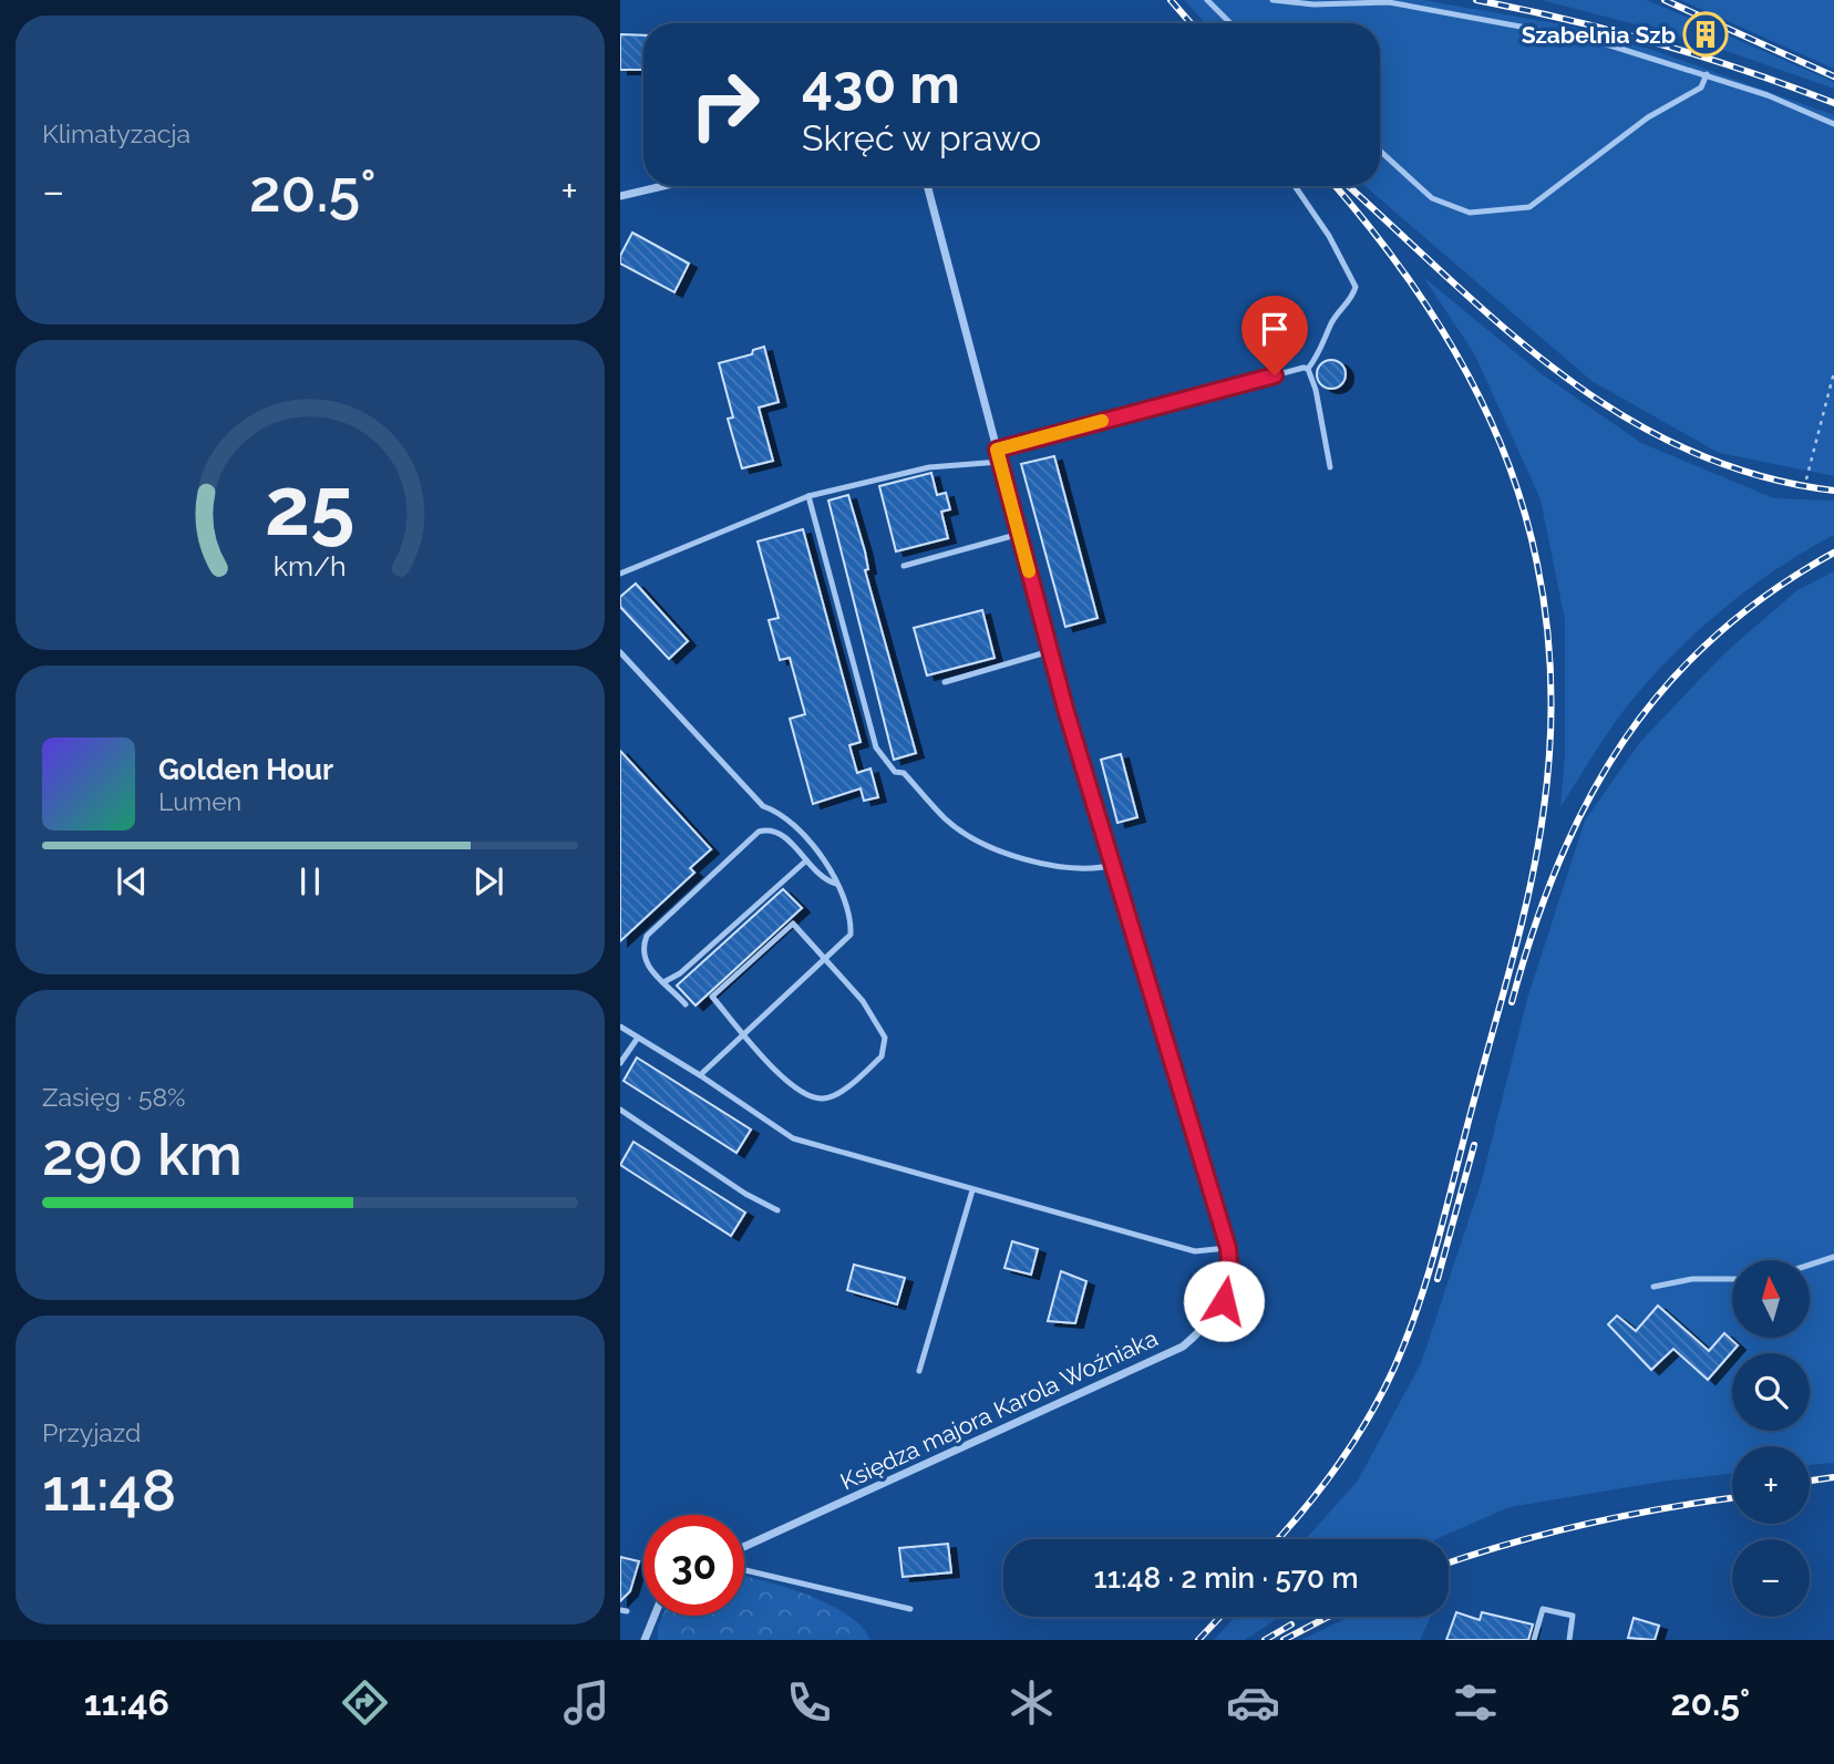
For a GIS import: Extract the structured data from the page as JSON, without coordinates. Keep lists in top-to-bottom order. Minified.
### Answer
{"streets":{"street":["Księdza majora Karola Woźniaka"]},"places":{"building":["Szabelnia Szb"]},"north":"top","page":{"tile":["Klimatyzacja",["Zasięg · 58%","290 km"],["Przyjazd","11:48"]],"turn":["430 m","Skręć w prawo"],"heat":["−","20.5°","+"],"song":["Golden Hour","Lumen"],"map_buttons":["+","−"],"limit":"30","trip":"11:48 · 2 min · 570 m","tabs":["11:46","20.5°"],"gauge":["25","km/h"]}}
